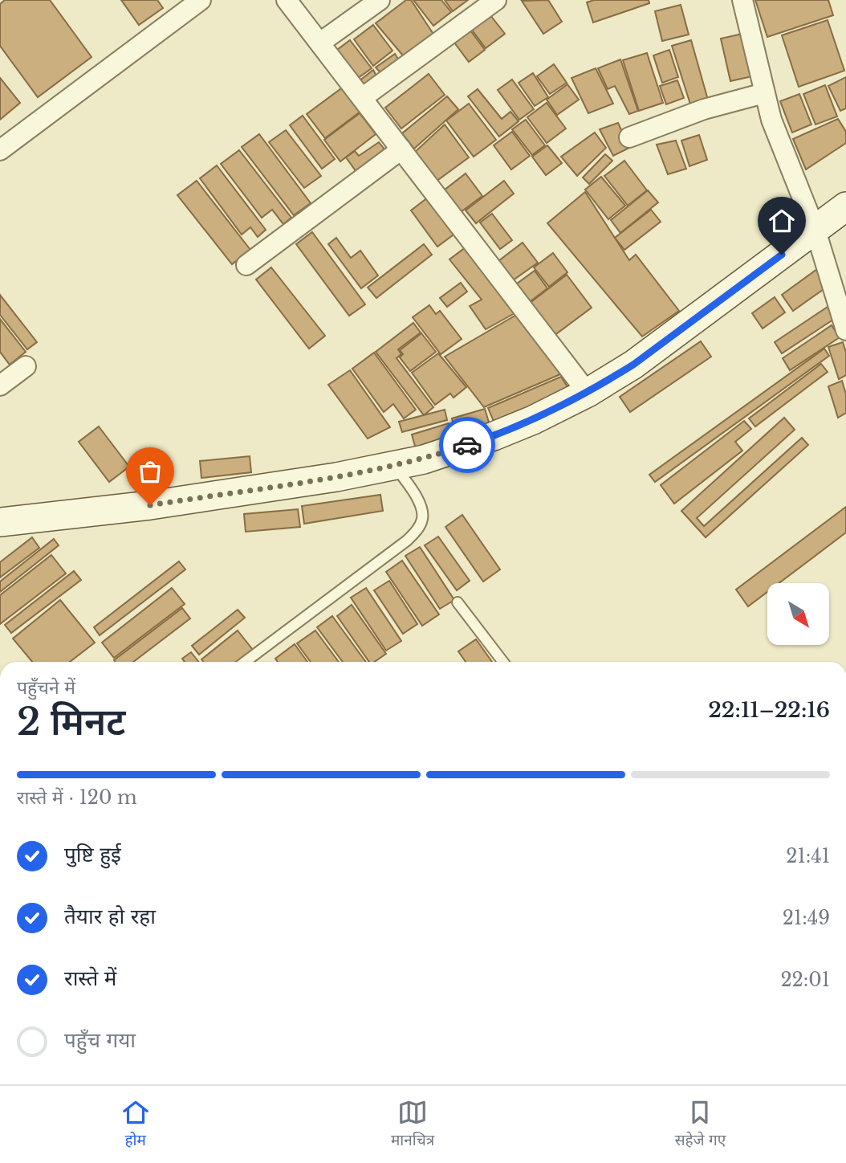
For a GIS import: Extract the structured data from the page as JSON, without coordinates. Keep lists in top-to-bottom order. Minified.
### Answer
{"north":"bottom right","page":{"heading":["2 मिनट","पहुँचने में","22:11–22:16"],"bar":"रास्ते में · 120 m","list":[["पुष्टि हुई","21:41"],["तैयार हो रहा","21:49"],["रास्ते में","22:01"],"पहुँच गया"],"tabs":["होम","मानचित्र","सहेजे गए"]}}
